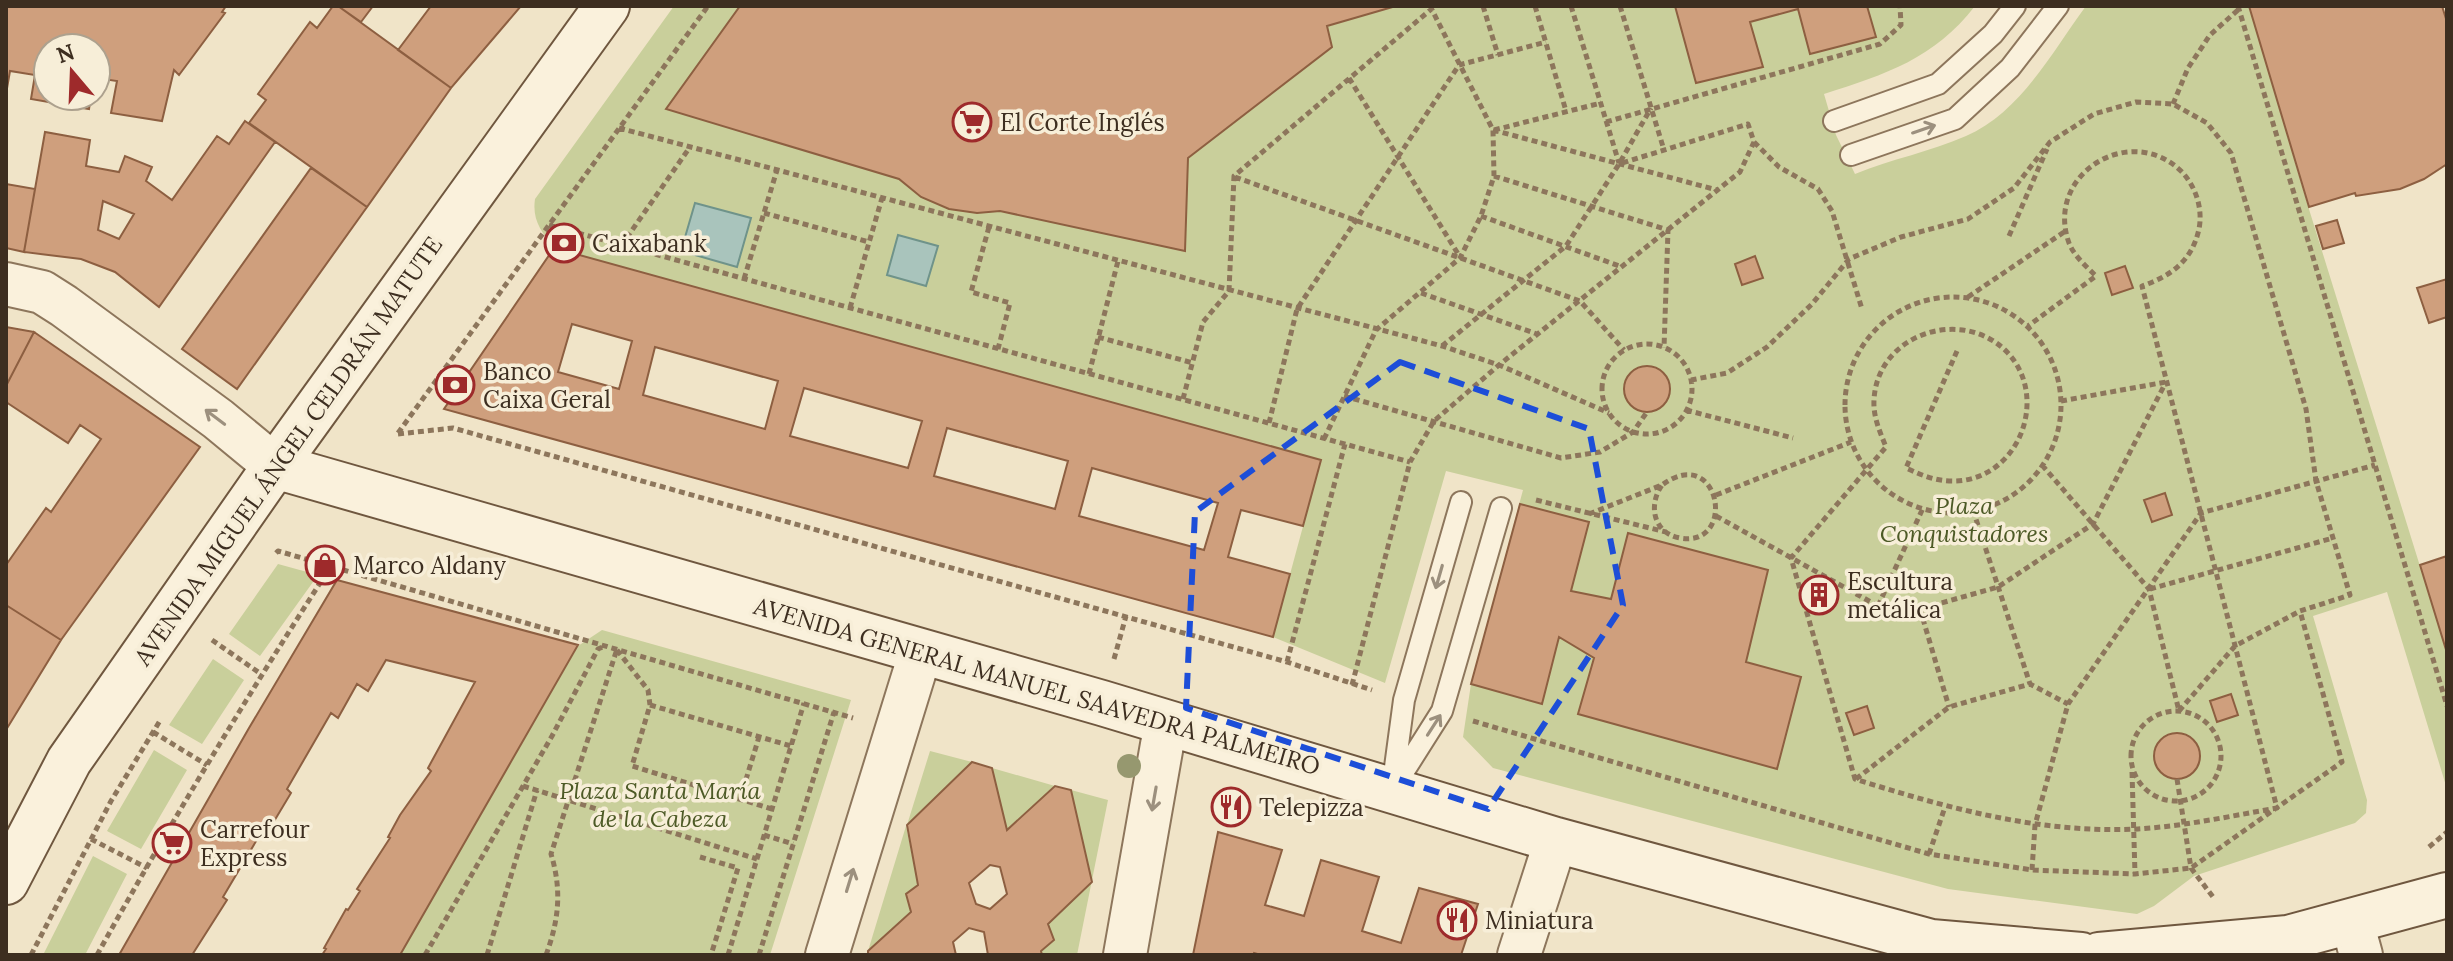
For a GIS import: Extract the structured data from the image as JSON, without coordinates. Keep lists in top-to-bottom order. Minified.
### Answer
{"streets":{"street":["AVENIDA MIGUEL ÁNGEL CELDRÁN MATUTE","AVENIDA GENERAL MANUEL SAAVEDRA PALMEIRO"]},"crossings":[["AVENIDA MIGUEL ÁNGEL CELDRÁN MATUTE","AVENIDA GENERAL MANUEL SAAVEDRA PALMEIRO"]],"parks":["Plaza Conquistadores","Plaza Santa María de la Cabeza"],"places":{"supermarket":["El Corte Inglés","Carrefour Express"],"bank":["Caixabank","Banco Caixa Geral"],"shop":["Marco Aldany"],"building":["Escultura metálica"],"restaurant":["Telepizza","Miniatura"]},"north":"top"}
